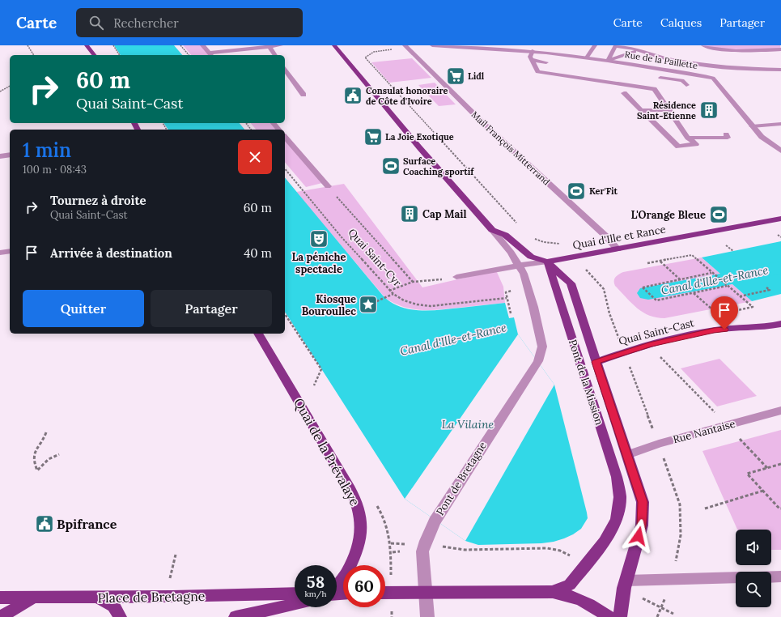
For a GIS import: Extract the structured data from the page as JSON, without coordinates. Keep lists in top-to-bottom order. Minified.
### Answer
{"streets":{"main road":["Quai d'Ille et Rance","Quai Saint-Cast","Pont de la Mission","Quai de la Prévalaye","Place de Bretagne"],"street":["Rue de la Paillette","Mail François Mitterrand","Rue Nantaise","Pont de Bretagne"],"path":["Quai Saint-Cyr"]},"crossings":[["Mail François Mitterrand","Quai d'Ille et Rance"],["Quai d'Ille et Rance","Pont de la Mission"],["Quai d'Ille et Rance","Pont de Bretagne"],["Quai Saint-Cast","Pont de la Mission"],["Pont de la Mission","Rue Nantaise"],["Pont de la Mission","Pont de Bretagne"]],"water":["Canal d'Ille-et-Rance","La Vilaine"],"places":{"supermarket":["Lidl","La Joie Exotique"],"public building":["Consulat honoraire de Côte d'Ivoire","Bpifrance"],"building":["Résidence Saint-Etienne","Cap Mail"],"sports":["Surface Coaching sportif","Ker'Fit","L'Orange Bleue"],"theatre":["La péniche spectacle"],"place":["Kiosque Bouroullec"]},"page":{"header":"Carte","search":"Rechercher","nav":["Carte","Calques","Partager"],"turn":["60 m","Quai Saint-Cast"],"heading":["1 min","100 m · 08:43"],"list":[{"name":"Tournez à droite","note":"Quai Saint-Cast","value":"60 m"},{"name":"Arrivée à destination","value":"40 m"}],"buttons":["Quitter","Partager"],"speed":"58 km/h","limit":"60"}}
